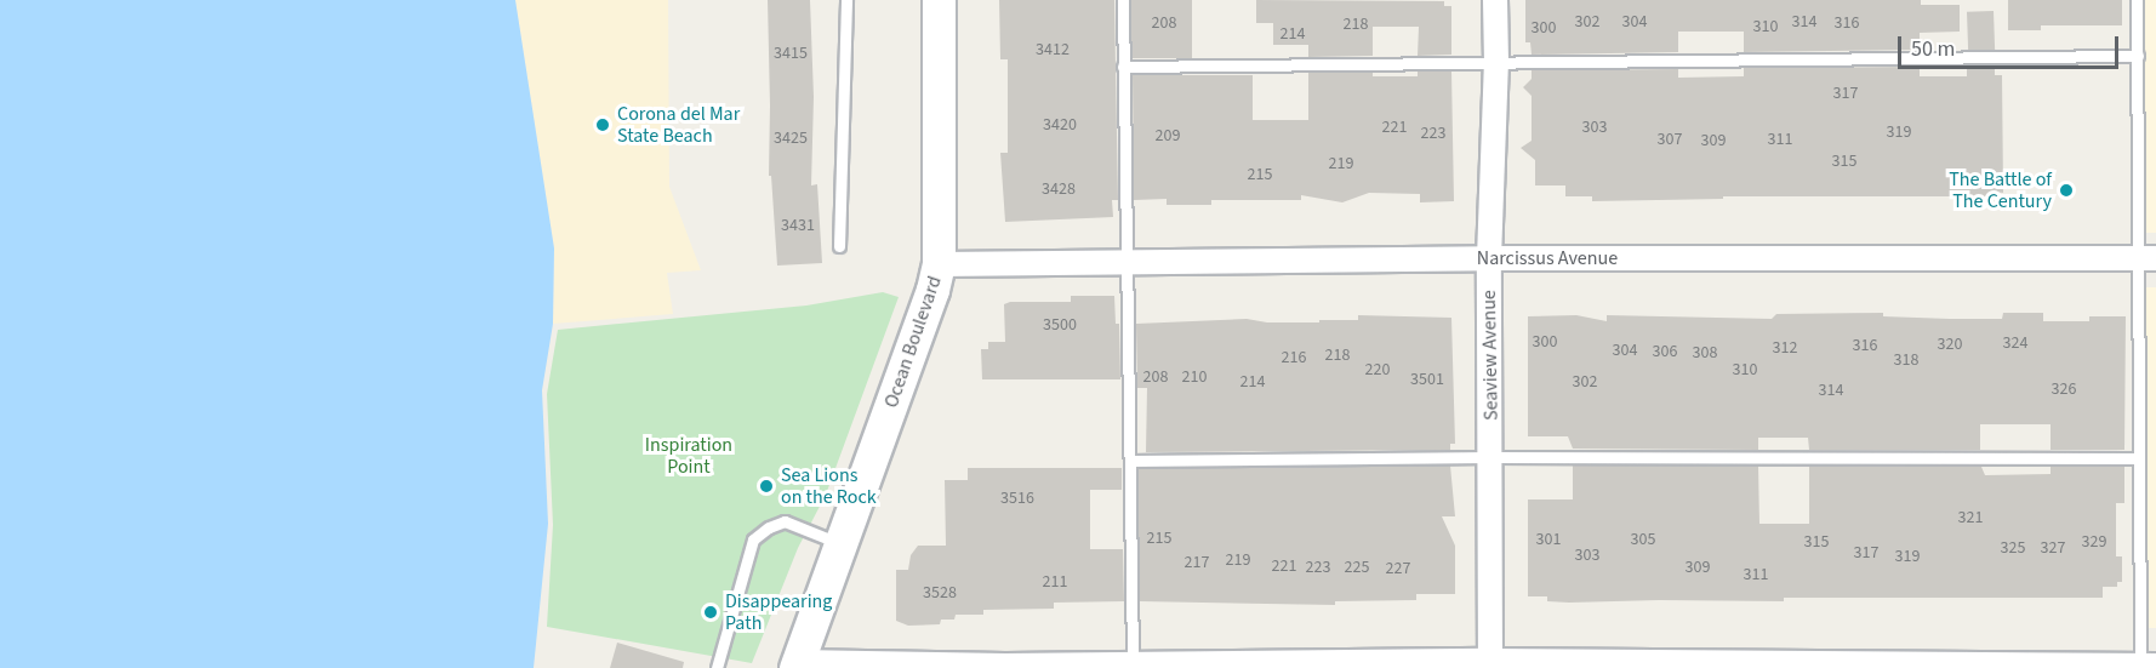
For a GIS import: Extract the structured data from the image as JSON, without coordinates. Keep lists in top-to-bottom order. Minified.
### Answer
{"streets":{"street":["Narcissus Avenue","Ocean Boulevard","Seaview Avenue"]},"crossings":[["Narcissus Avenue","Ocean Boulevard"],["Narcissus Avenue","Seaview Avenue"]],"parks":["Inspiration Point"],"places":["Corona del Mar State Beach","The Battle of The Century","Sea Lions on the Rock","Disappearing Path"],"house_numbers":["302","304","314","208","316","218","310","300","214","3412","3415","317","3420","221","303","319","223","209","3425","307","311","309","315","219","215","3428","3431","3500","300","324","320","316","312","304","306","308","218","216","318","220","310","208","210","3501","214","302","326","314","3516","321","215","301","305","315","329","325","327","317","303","319","219","217","221","223","225","309","227","311","211","3528"],"scale_bar":"50 m"}
